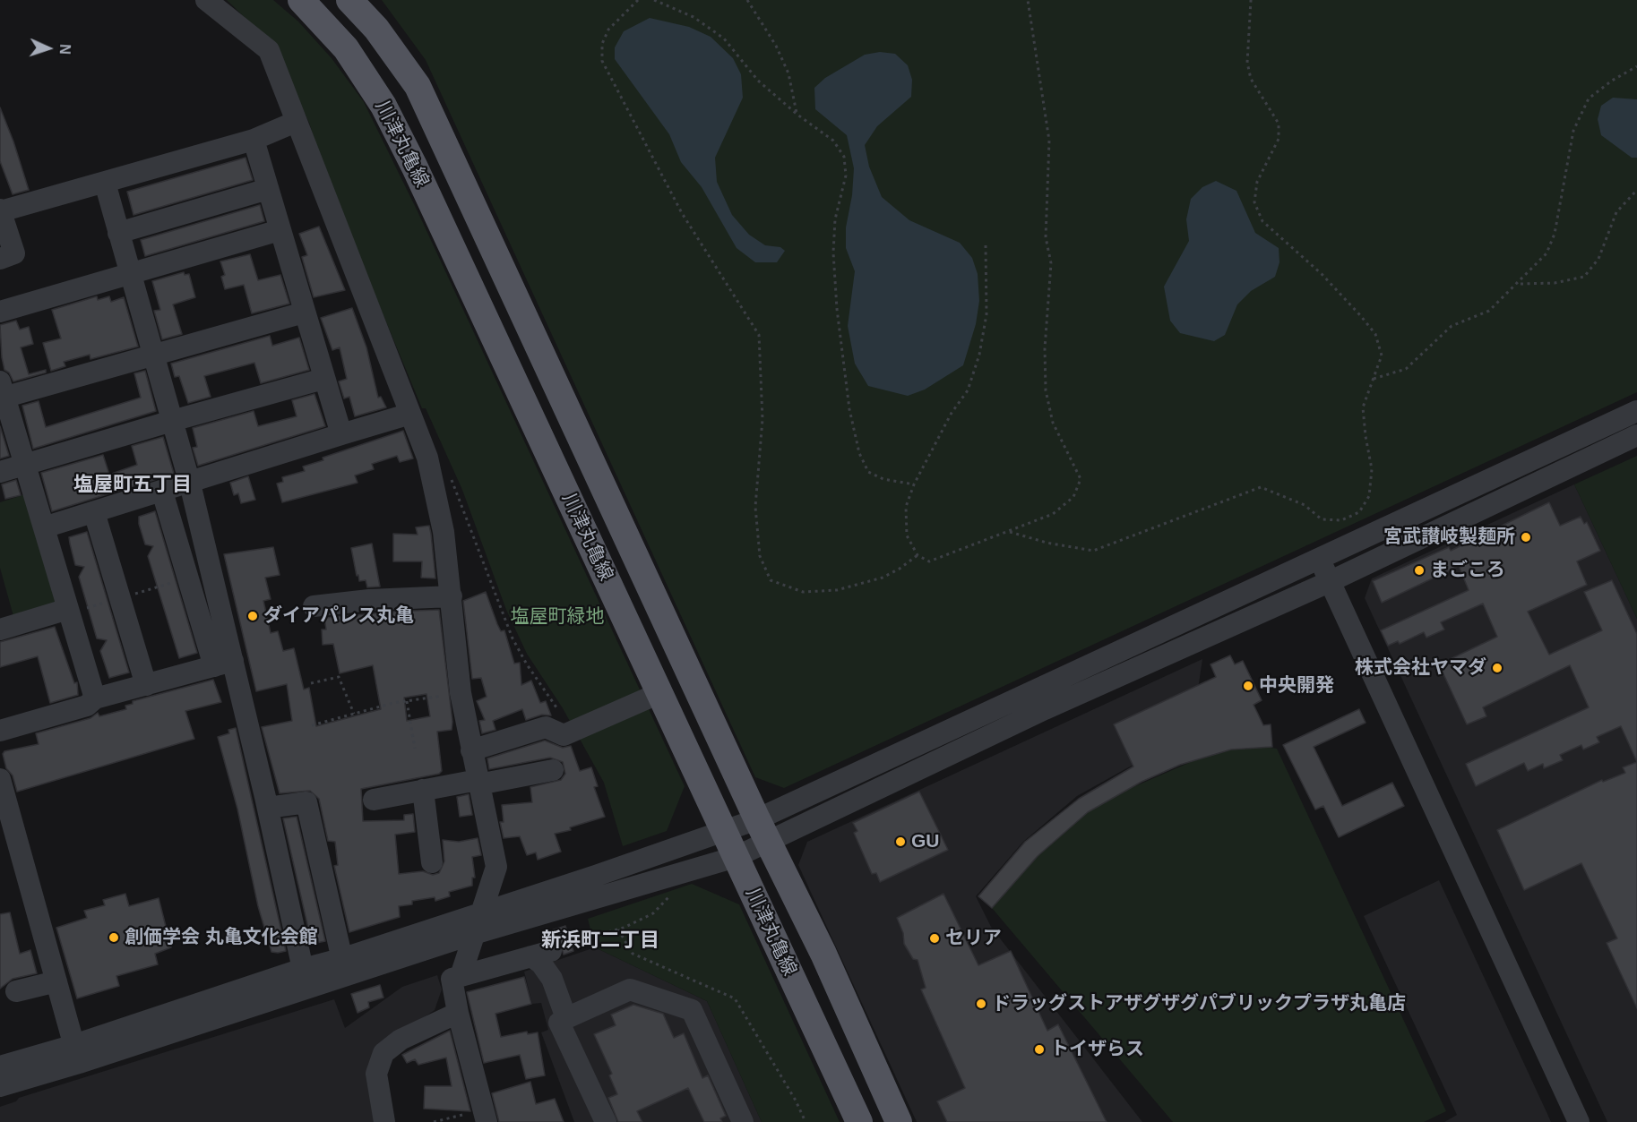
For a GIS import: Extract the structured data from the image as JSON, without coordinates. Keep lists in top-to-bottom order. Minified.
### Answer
{"streets":{"main road":["川津丸亀線"]},"districts":["塩屋町五丁目","新浜町二丁目"],"parks":["塩屋町緑地"],"places":["宮武讃岐製麺所","まごころ","ダイアパレス丸亀","株式会社ヤマダ","中央開発","GU","創価学会 丸亀文化会館","セリア","ドラッグストアザグザグパブリックプラザ丸亀店","トイザらス"],"north":"right"}
